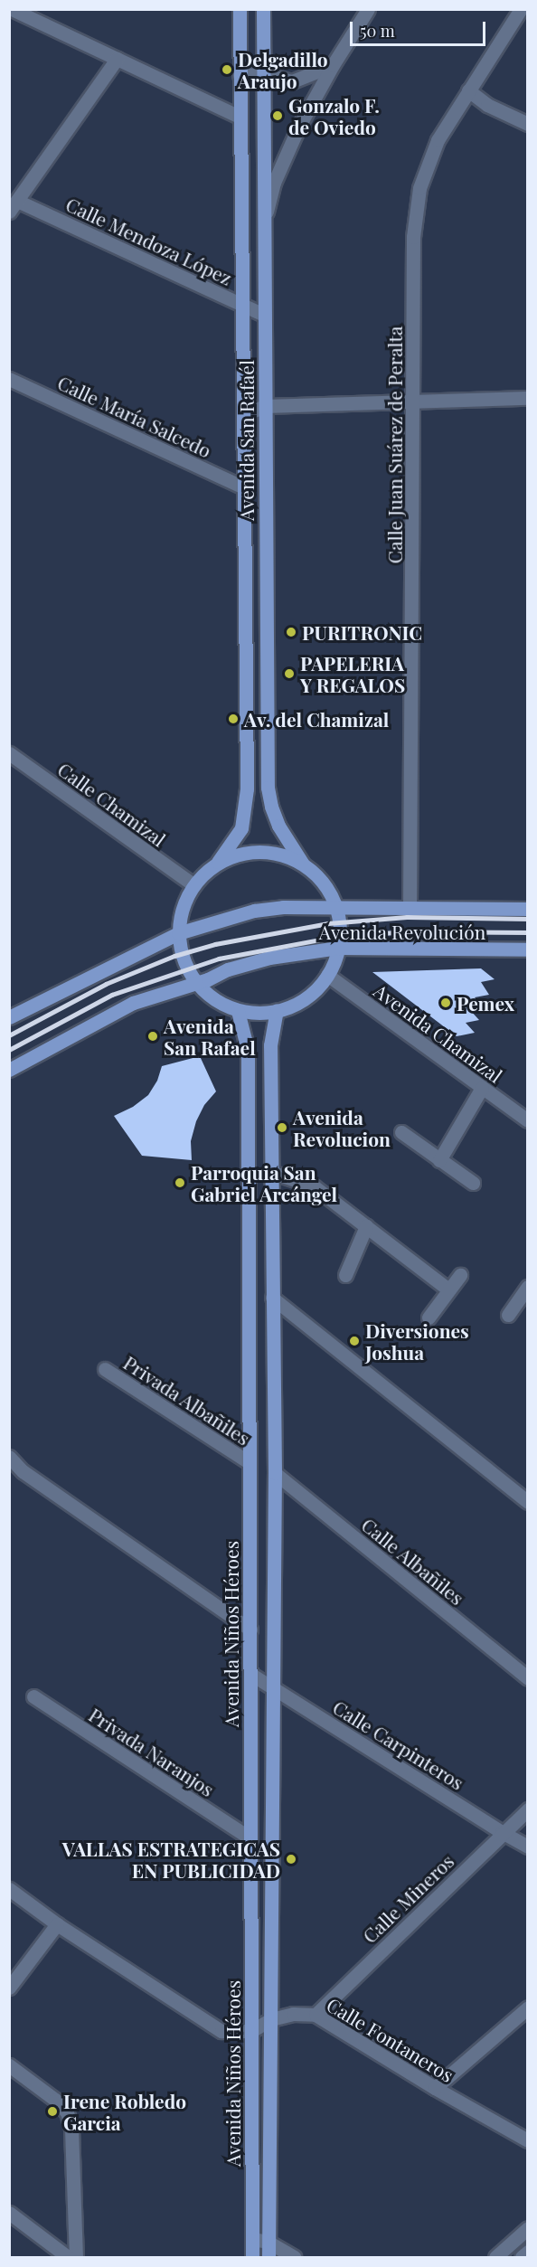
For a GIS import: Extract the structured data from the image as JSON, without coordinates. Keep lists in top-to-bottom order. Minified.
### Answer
{"streets":{"main road":["Avenida San Rafaél","Avenida Revolución","Avenida Niños Héroes"],"street":["Calle Mendoza López","Calle María Salcedo","Calle Juan Suárez de Peralta","Calle Chamizal","Avenida Chamizal","Privada Albañiles","Calle Albañiles","Calle Carpinteros","Privada Naranjos","Calle Mineros","Calle Fontaneros"]},"crossings":[["Calle Mendoza López","Avenida San Rafaél"],["Calle María Salcedo","Avenida San Rafaél"],["Calle Juan Suárez de Peralta","Avenida Revolución"],["Privada Albañiles","Avenida Niños Héroes"],["Calle Albañiles","Avenida Niños Héroes"],["Avenida Niños Héroes","Calle Carpinteros"],["Avenida Niños Héroes","Privada Naranjos"],["Avenida Niños Héroes","Calle Fontaneros"],["Calle Carpinteros","Calle Mineros"],["Calle Mineros","Calle Fontaneros"]],"places":["Delgadillo Araujo","Gonzalo F. de Oviedo","PURITRONIC","PAPELERIA Y REGALOS","Av. del Chamizal","Pemex","Avenida San Rafael","Avenida Revolucion","Parroquia San Gabriel Arcángel","Diversiones Joshua","VALLAS ESTRATEGICAS EN PUBLICIDAD","Irene Robledo Garcia"],"scale_bar":"50 m"}
